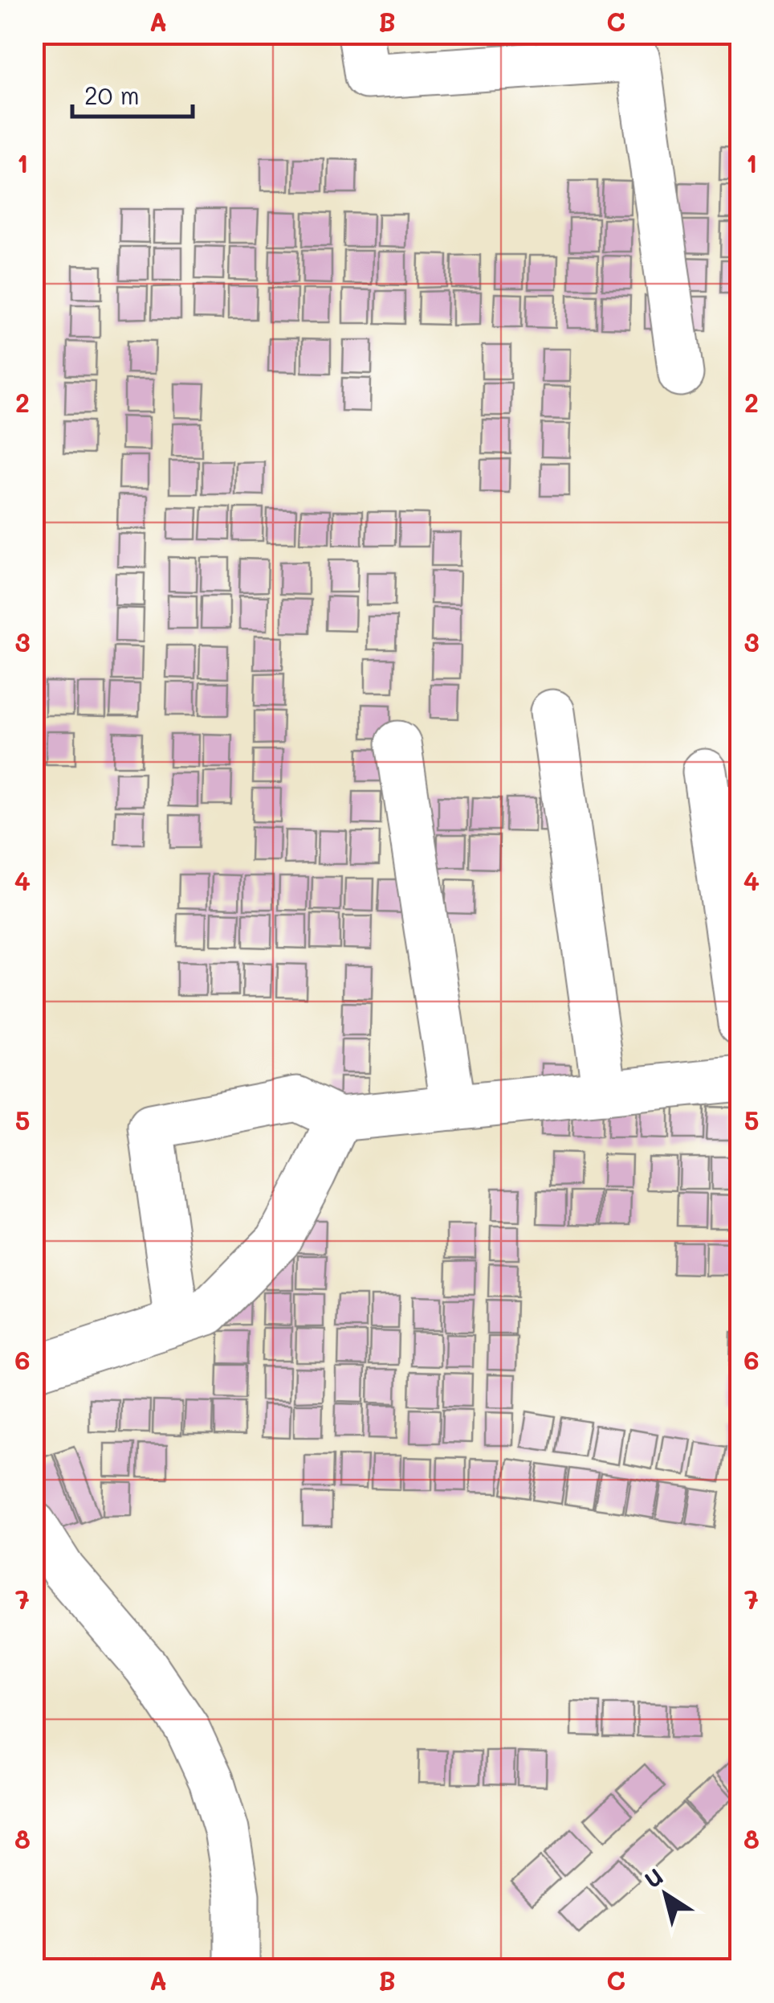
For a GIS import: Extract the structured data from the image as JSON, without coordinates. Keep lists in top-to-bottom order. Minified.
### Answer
{"scale_bar":"20 m","north":"top left","grid":{"columns":["A","B","C"],"rows":["1","2","3","4","5","6","7","8"]}}
